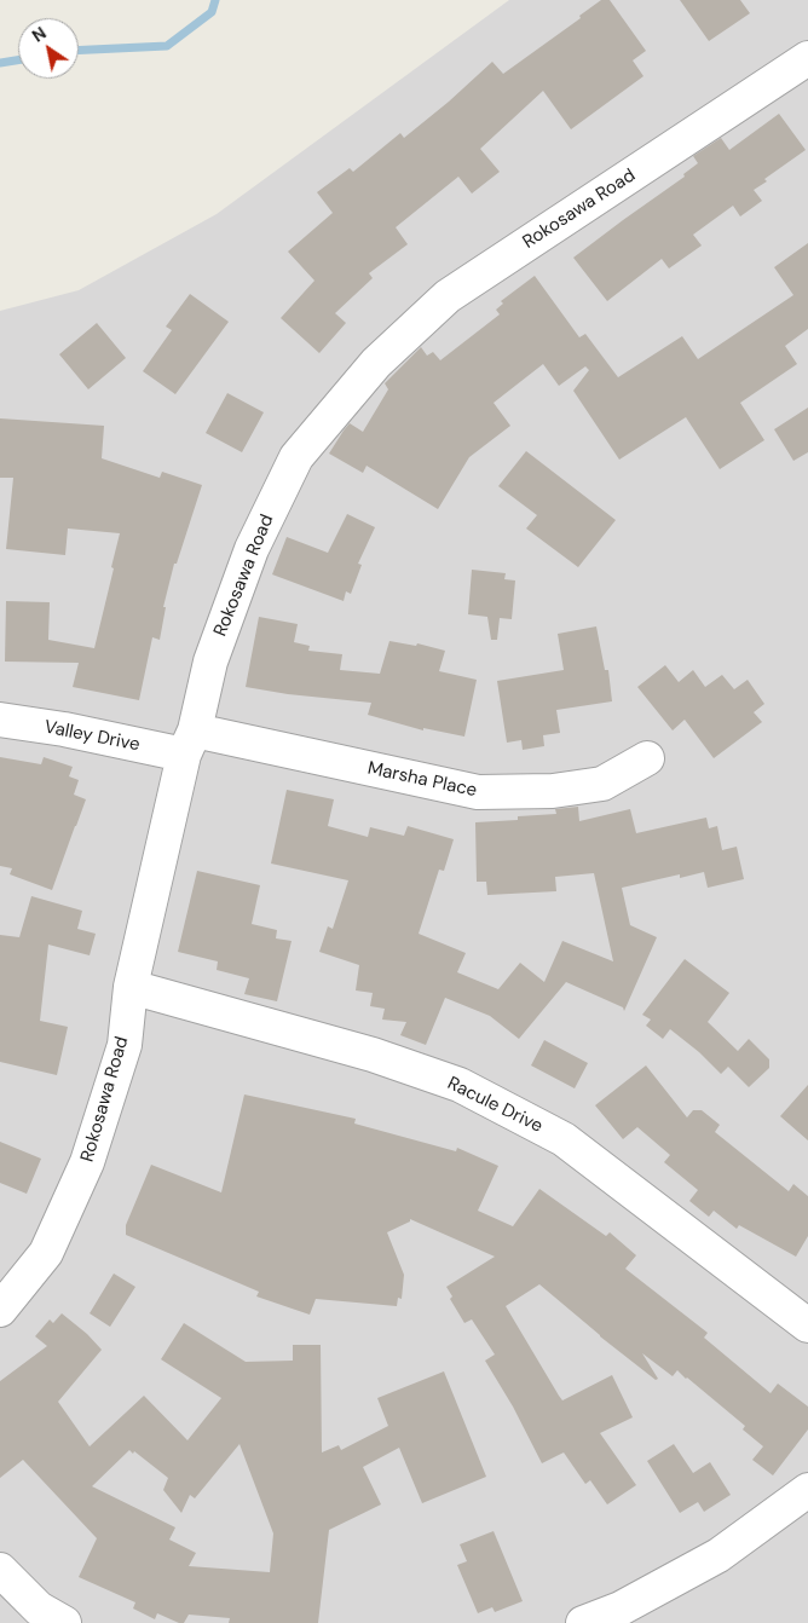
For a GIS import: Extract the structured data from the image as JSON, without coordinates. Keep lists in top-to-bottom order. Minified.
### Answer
{"streets":{"street":["Rokosawa Road","Valley Drive","Marsha Place","Racule Drive"]},"crossings":[["Rokosawa Road","Valley Drive"],["Rokosawa Road","Marsha Place"],["Rokosawa Road","Racule Drive"],["Valley Drive","Marsha Place"]],"north":"top left"}
